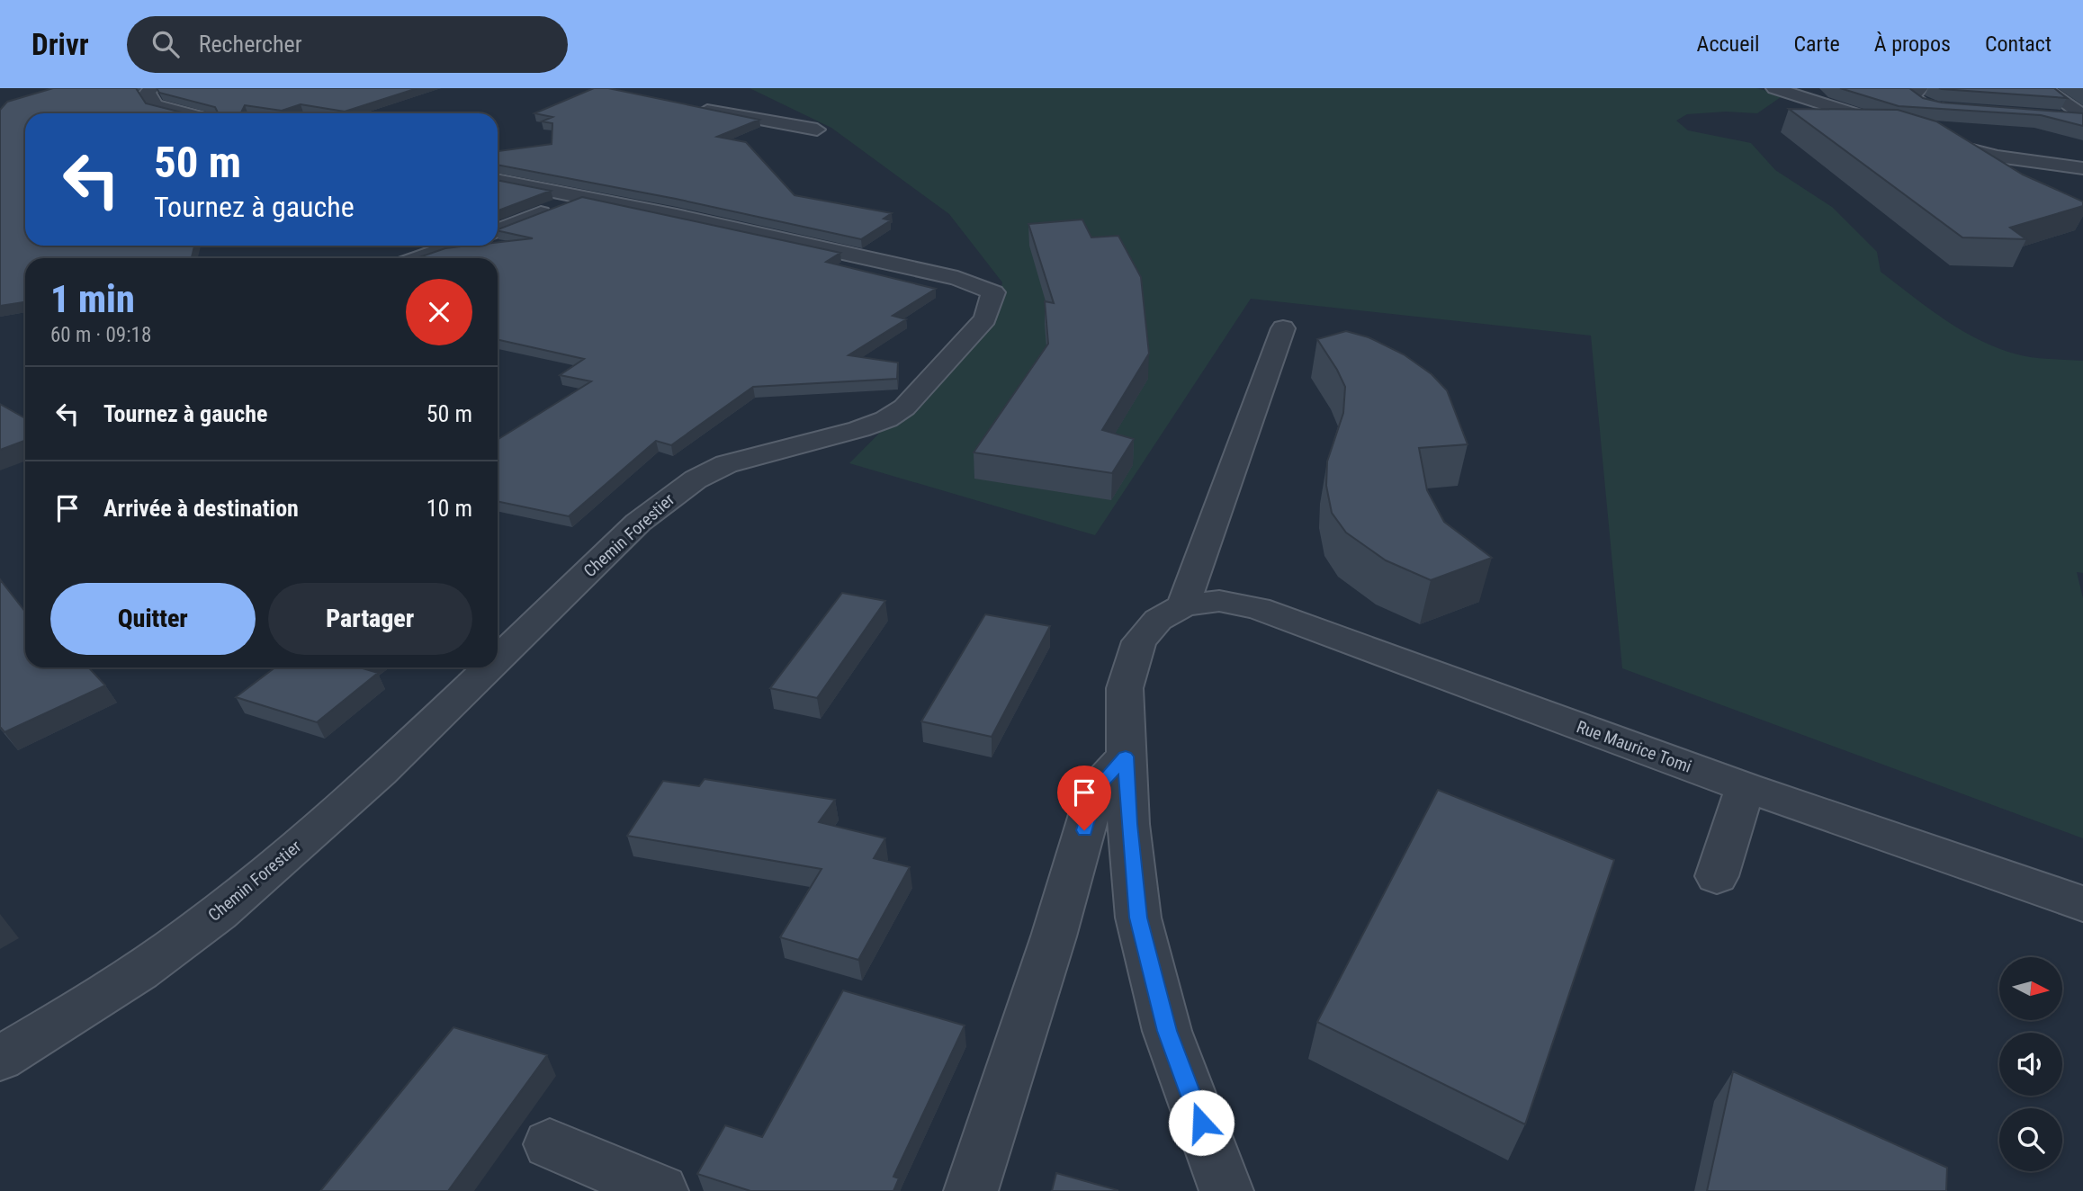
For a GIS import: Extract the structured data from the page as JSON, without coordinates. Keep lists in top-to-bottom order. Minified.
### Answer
{"streets":{"street":["Chemin Forestier","Rue Maurice Tomi"]},"north":"right","page":{"header":"Drivr","search":"Rechercher","nav":["Accueil","Carte","À propos","Contact"],"turn":["50 m","Tournez à gauche"],"heading":["1 min","60 m · 09:18"],"list":[{"name":"Tournez à gauche","value":"50 m"},{"name":"Arrivée à destination","value":"10 m"}],"buttons":["Quitter","Partager"]}}
